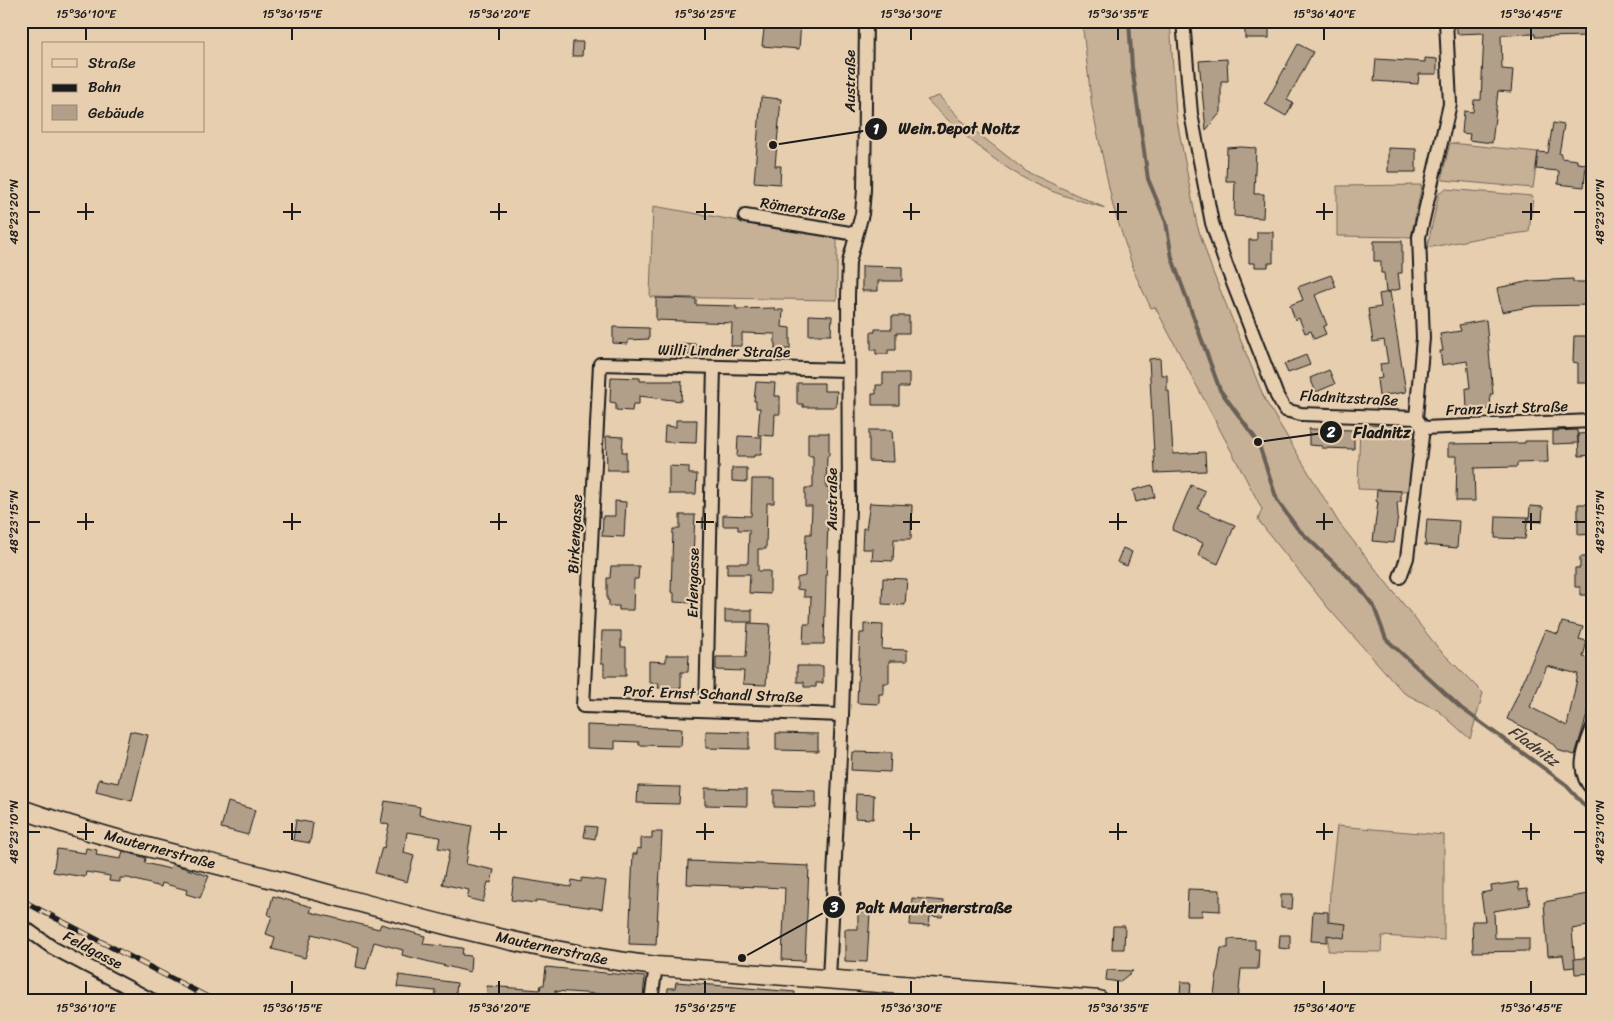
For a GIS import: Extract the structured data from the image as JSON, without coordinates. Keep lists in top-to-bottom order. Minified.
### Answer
{"streets":{"street":["Austraße","Römerstraße","Willi Lindner Straße","Fladnitzstraße","Franz Liszt Straße","Birkengasse","Erlengasse","Prof. Ernst Schandl Straße","Mauternerstraße","Feldgasse"]},"crossings":[["Austraße","Römerstraße"],["Austraße","Willi Lindner Straße"],["Austraße","Prof. Ernst Schandl Straße"],["Austraße","Mauternerstraße"],["Willi Lindner Straße","Birkengasse"],["Willi Lindner Straße","Erlengasse"],["Fladnitzstraße","Franz Liszt Straße"],["Birkengasse","Prof. Ernst Schandl Straße"],["Erlengasse","Prof. Ernst Schandl Straße"]],"water":["Fladnitz"],"places":["Wein.Depot Noitz","Fladnitz","Palt Mauternerstraße"],"legend":["Straße","Bahn","Gebäude"],"coordinates":["15°36'10\"E","15°36'15\"E","15°36'20\"E","15°36'25\"E","15°36'30\"E","15°36'35\"E","15°36'40\"E","15°36'45\"E","48°23'20\"N","48°23'15\"N","48°23'10\"N"]}
